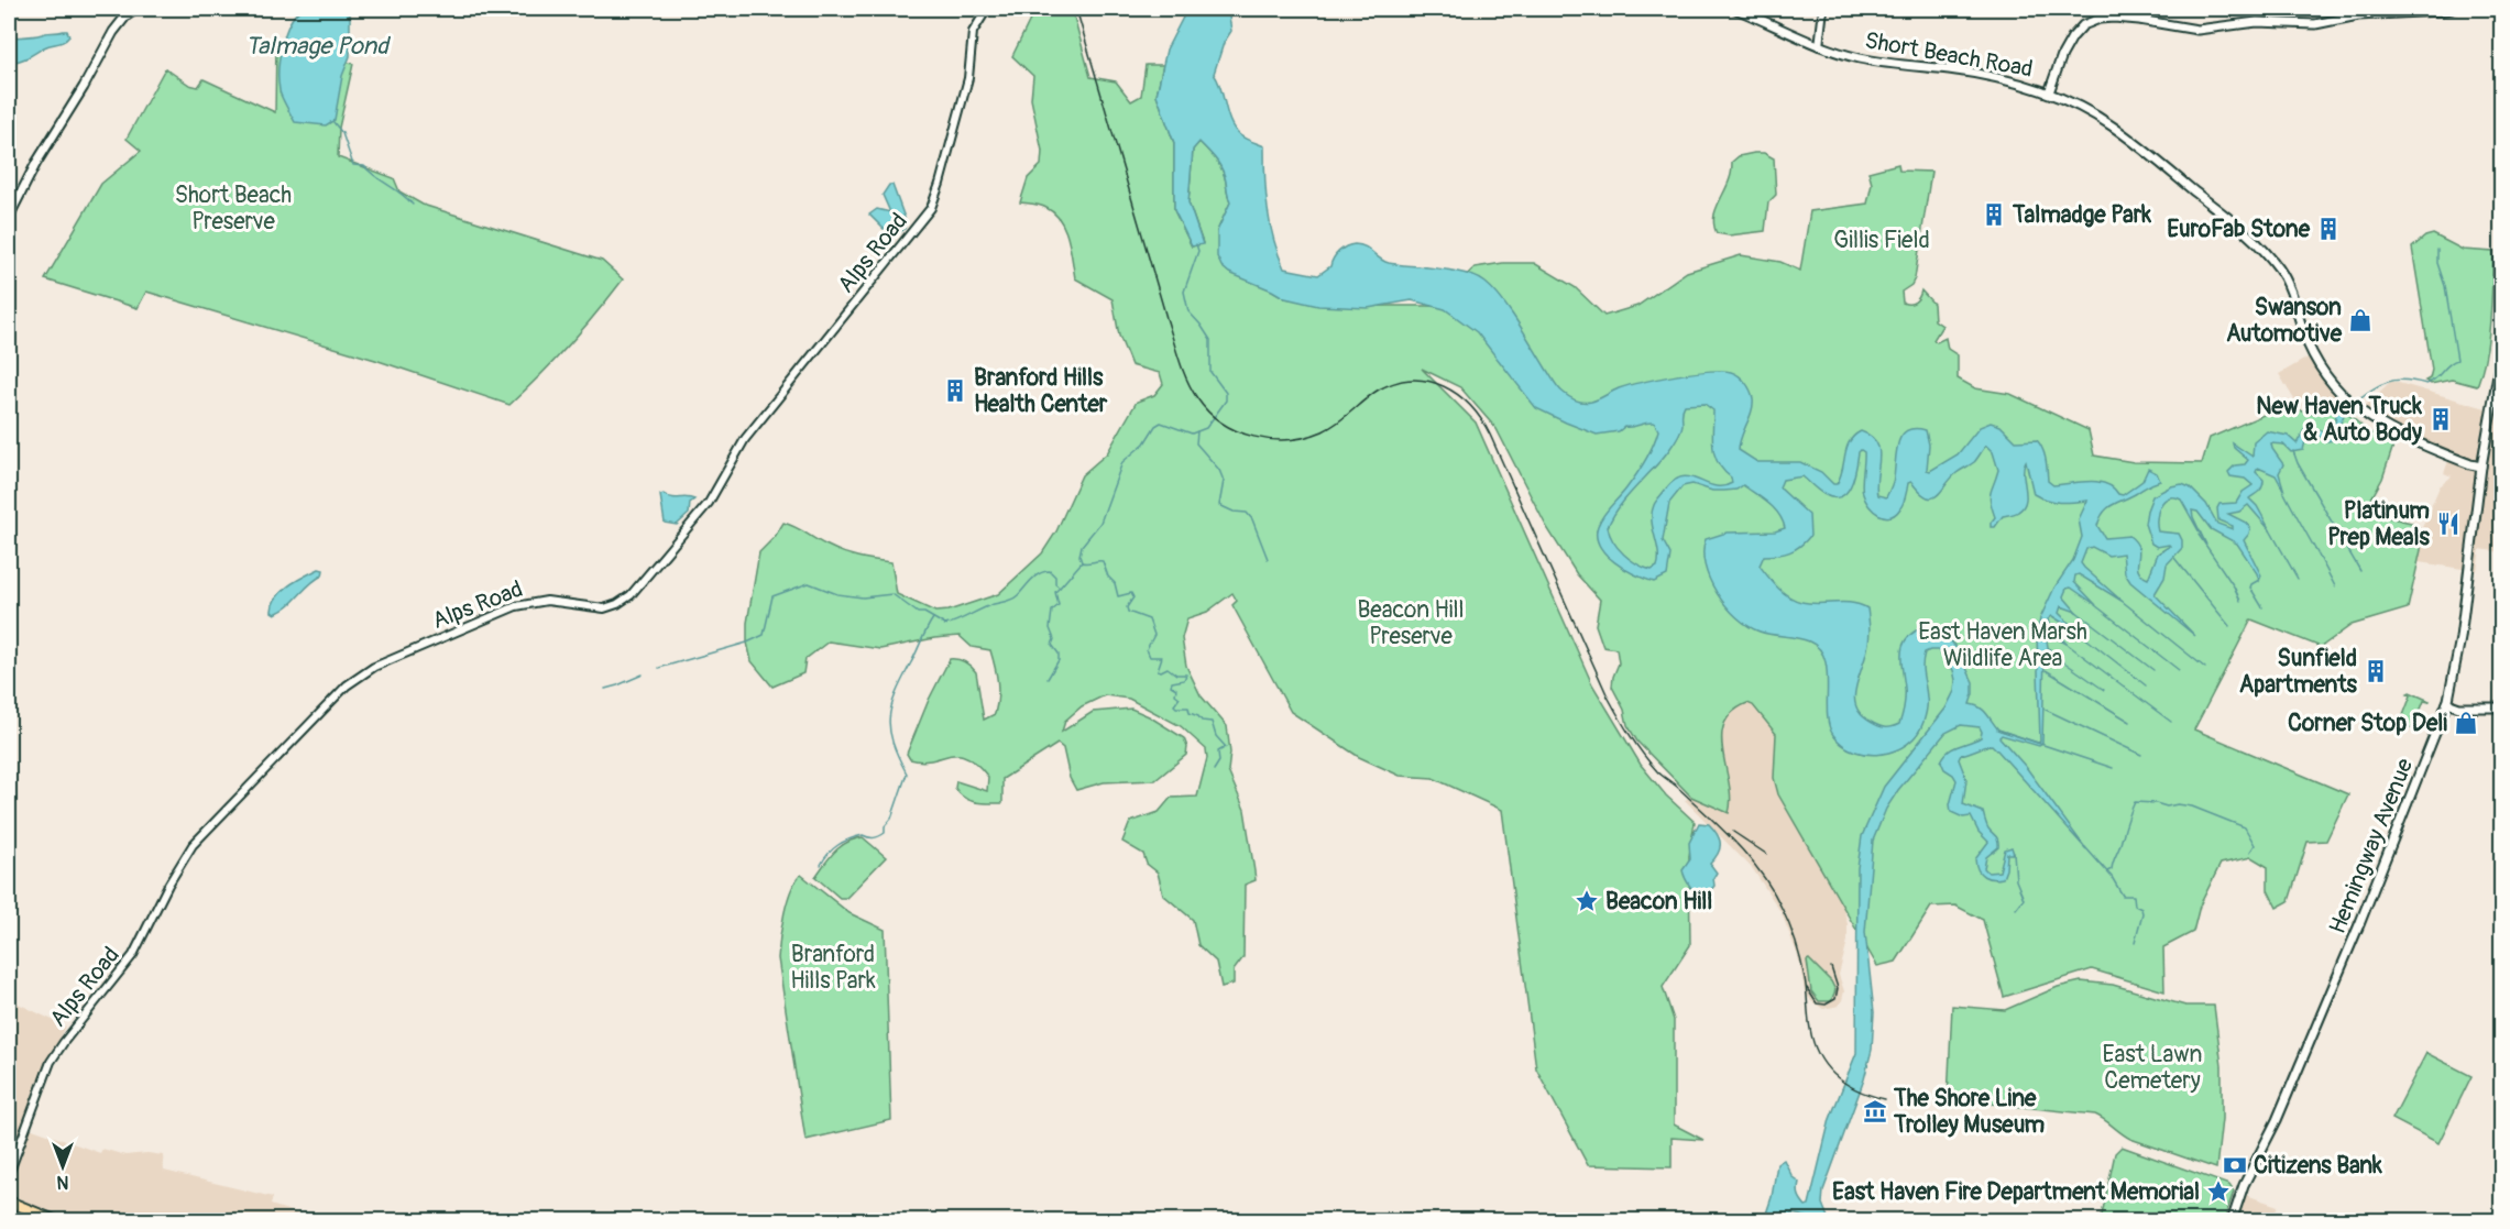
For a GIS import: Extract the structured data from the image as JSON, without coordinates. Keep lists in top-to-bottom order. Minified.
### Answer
{"streets":{"main road":["Short Beach Road","Hemingway Avenue"],"street":["Alps Road"]},"crossings":[["Short Beach Road","Hemingway Avenue"]],"water":["Talmage Pond"],"parks":["Short Beach Preserve","Gillis Field","Beacon Hill Preserve","East Haven Marsh Wildlife Area","Branford Hills Park","East Lawn Cemetery"],"places":{"building":["Talmadge Park","EuroFab Stone","Branford Hills Health Center","New Haven Truck & Auto Body","Sunfield Apartments"],"shop":["Swanson Automotive","Corner Stop Deli"],"restaurant":["Platinum Prep Meals"],"place":["Beacon Hill","East Haven Fire Department Memorial"],"museum":["The Shore Line Trolley Museum"],"bank":["Citizens Bank"]},"north":"bottom"}
